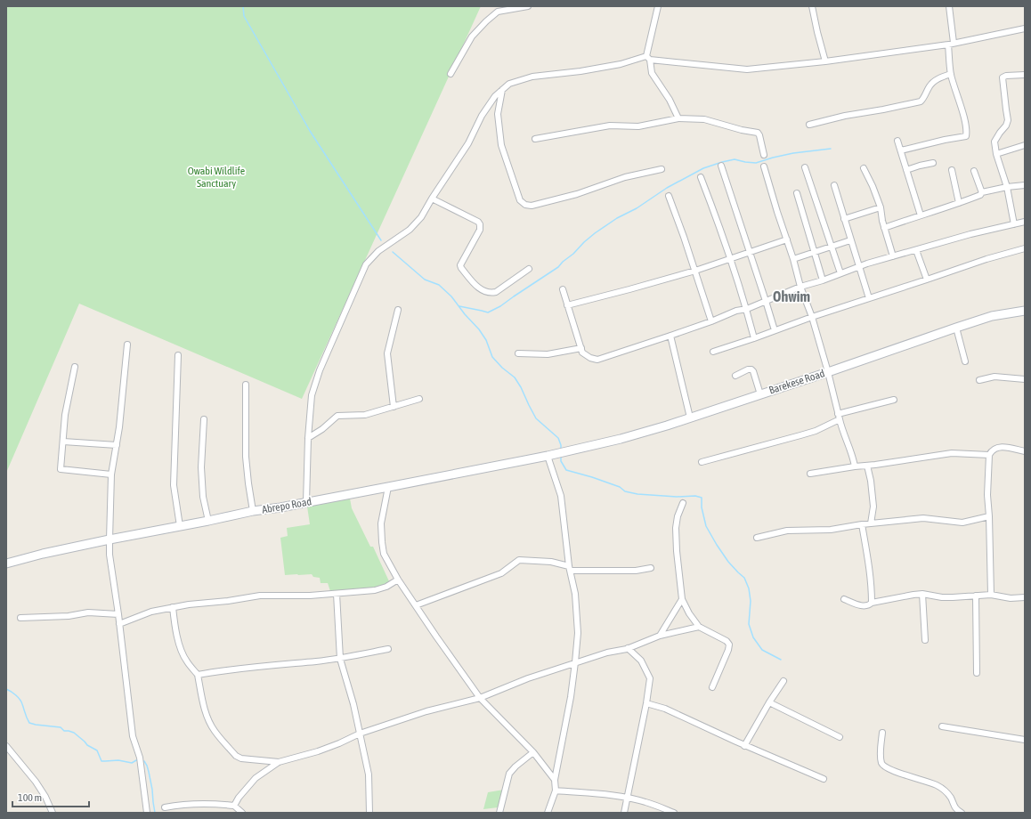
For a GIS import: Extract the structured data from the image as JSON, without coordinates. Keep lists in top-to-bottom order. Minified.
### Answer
{"streets":{"main road":["Barekese Road","Abrepo Road"]},"crossings":[["Barekese Road","Abrepo Road"]],"districts":["Ohwim"],"parks":["Owabi Wildlife Sanctuary"],"scale_bar":"100 m"}
